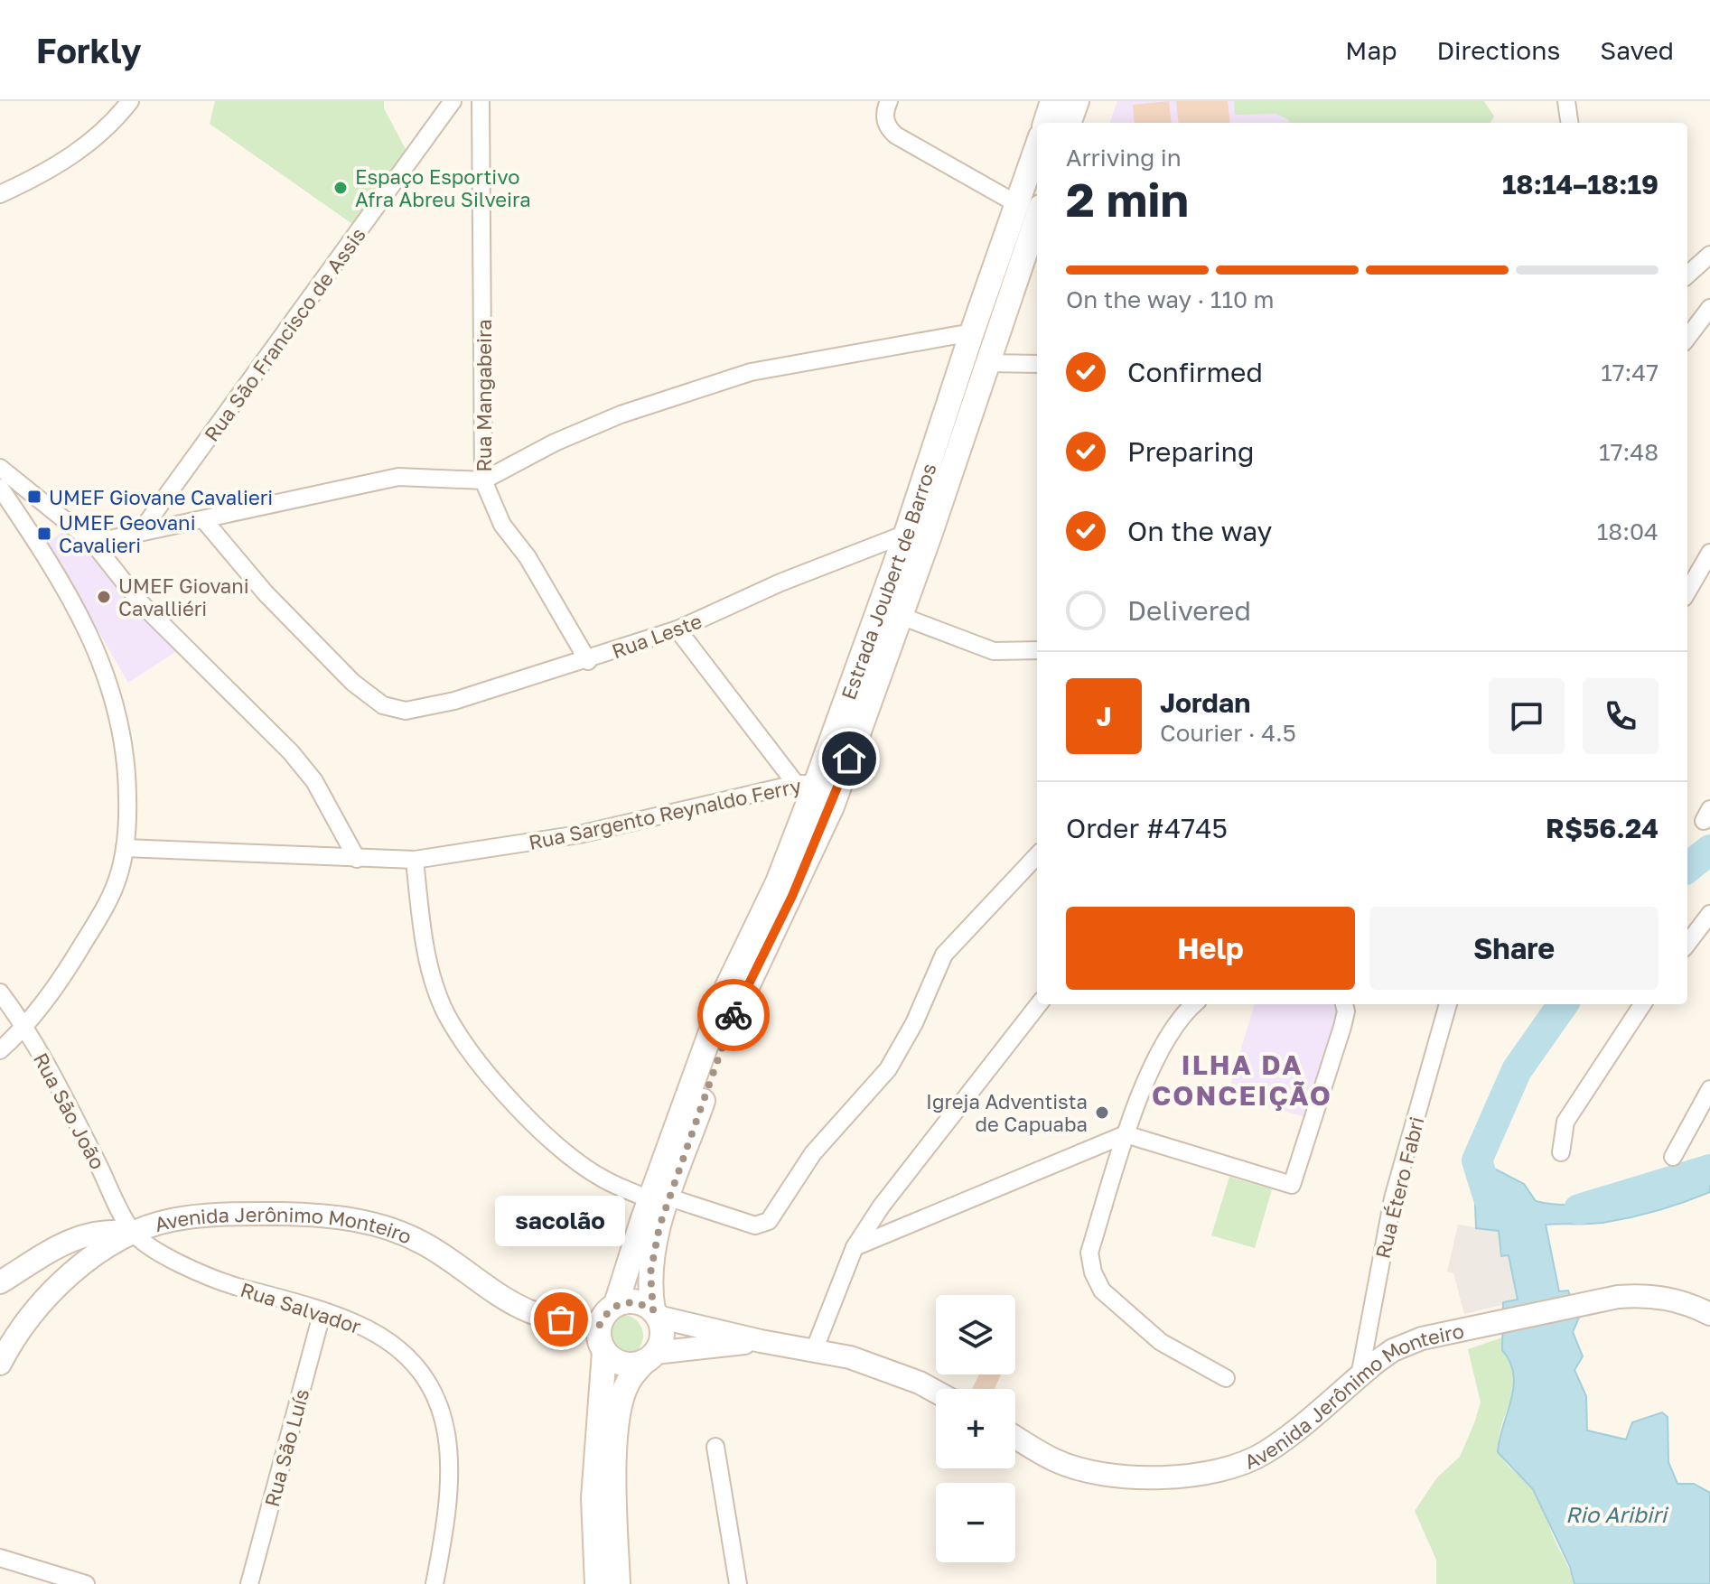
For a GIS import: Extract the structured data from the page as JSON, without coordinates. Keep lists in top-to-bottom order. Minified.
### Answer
{"streets":{"main road":["Estrada Joubert de Barros"],"street":["Rua São Francisco de Assis","Rua Mangabeira","Rua Leste","Rua Sargento Reynaldo Ferry","Rua São João","Rua Étero Fabri","Avenida Jerônimo Monteiro","Rua Salvador","Rua São Luís"]},"crossings":[["Rua Mangabeira","Rua Leste"],["Estrada Joubert de Barros","Rua Leste"],["Estrada Joubert de Barros","Rua Sargento Reynaldo Ferry"],["Estrada Joubert de Barros","Avenida Jerônimo Monteiro"],["Rua São João","Avenida Jerônimo Monteiro"],["Rua São João","Rua Salvador"],["Rua Étero Fabri","Avenida Jerônimo Monteiro"],["Avenida Jerônimo Monteiro","Rua Salvador"],["Rua Salvador","Rua São Luís"]],"districts":["ILHA DA CONCEIÇÃO"],"water":["Rio Aribiri"],"places":{"other":["Espaço Esportivo Afra Abreu Silveira","UMEF Giovani Cavalliéri","Igreja Adventista de Capuaba","sacolão"],"transit":["UMEF Giovane Cavalieri","UMEF Geovani Cavalieri"]},"page":{"header":"Forkly","nav":["Map","Directions","Saved"],"heading":["2 min","Arriving in","18:14–18:19"],"panel":["Jordan","Courier · 4.5","Order #4745","R$56.24"],"bar":"On the way · 110 m","list":[["Confirmed","17:47"],["Preparing","17:48"],["On the way","18:04"],"Delivered"],"round":"J","buttons":["Help","Share"],"bubble":"sacolão","map_buttons":["+","−"]}}
